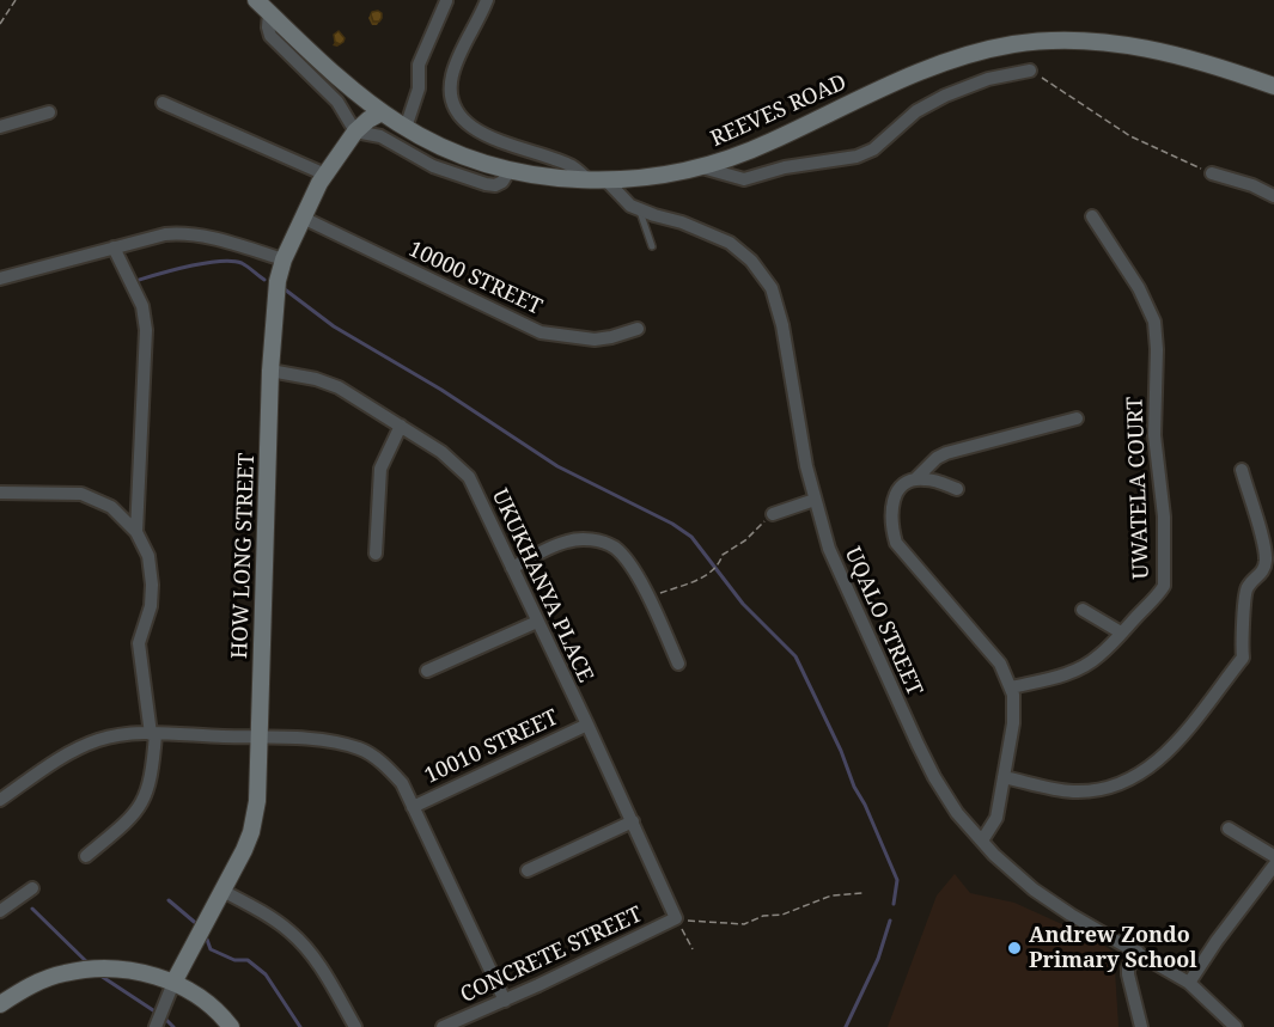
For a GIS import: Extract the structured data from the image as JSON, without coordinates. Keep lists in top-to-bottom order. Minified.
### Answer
{"streets":{"street":["REEVES ROAD","10000 STREET","UWATELA COURT","HOW LONG STREET","UKUKHANYA PLACE","UQALO STREET","10010 STREET","CONCRETE STREET"]},"crossings":[["REEVES ROAD","HOW LONG STREET"],["REEVES ROAD","UQALO STREET"],["10000 STREET","HOW LONG STREET"],["HOW LONG STREET","UKUKHANYA PLACE"],["UKUKHANYA PLACE","10010 STREET"],["UKUKHANYA PLACE","CONCRETE STREET"]],"places":["Andrew Zondo Primary School"]}
